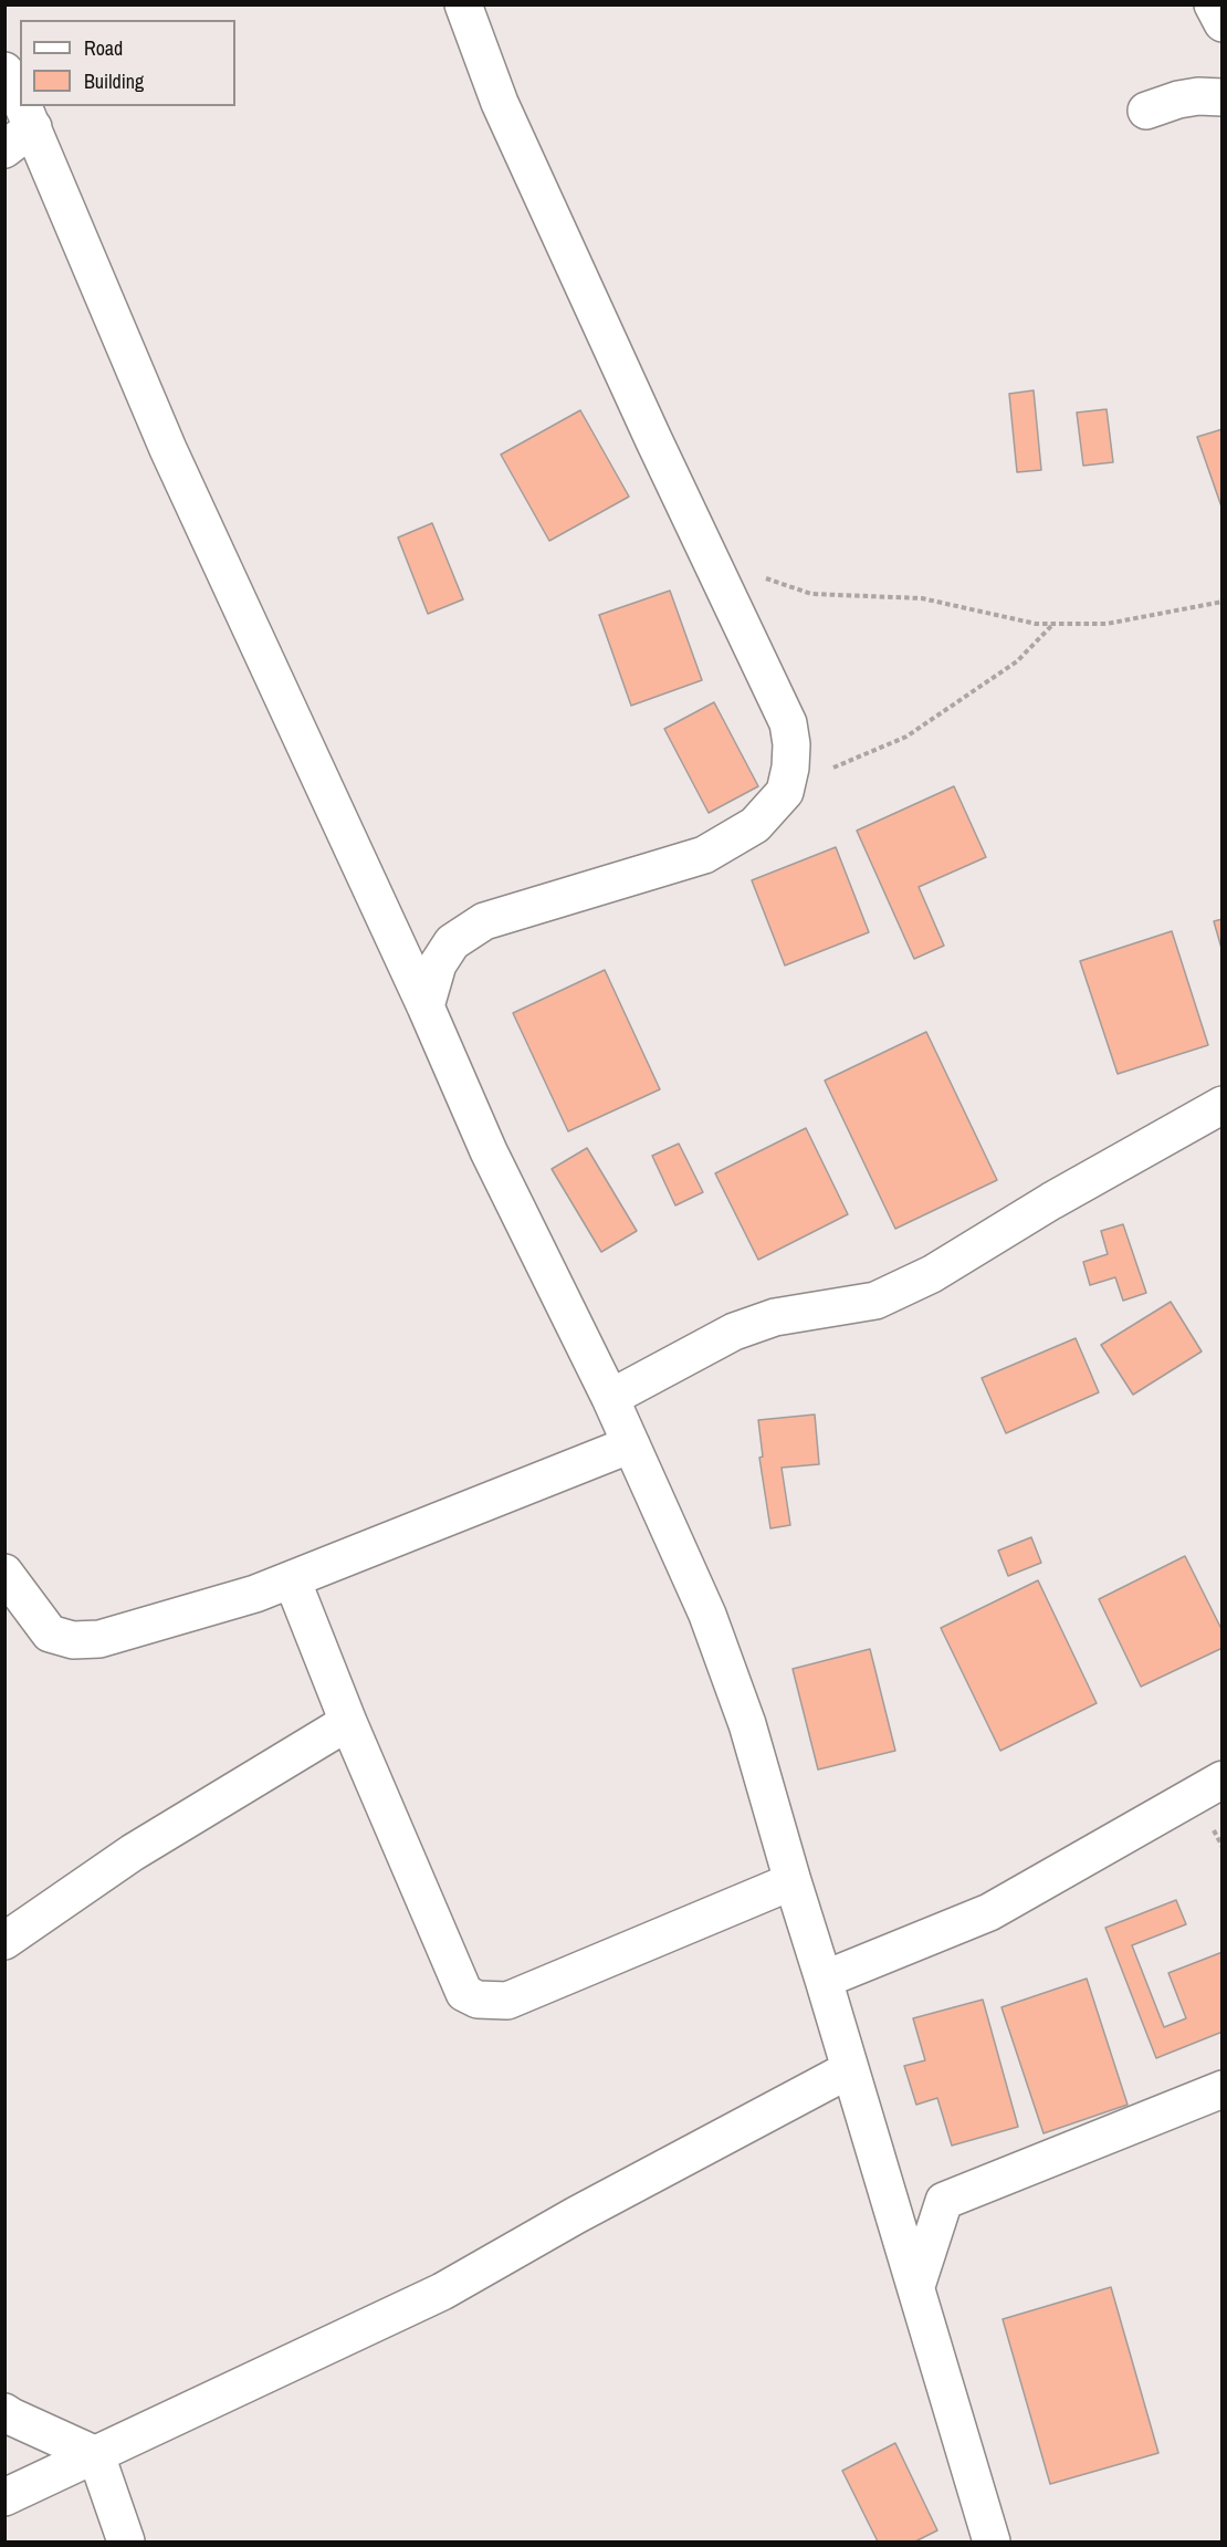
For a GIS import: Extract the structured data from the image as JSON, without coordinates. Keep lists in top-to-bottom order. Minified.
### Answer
{"legend":["Road","Building"]}
